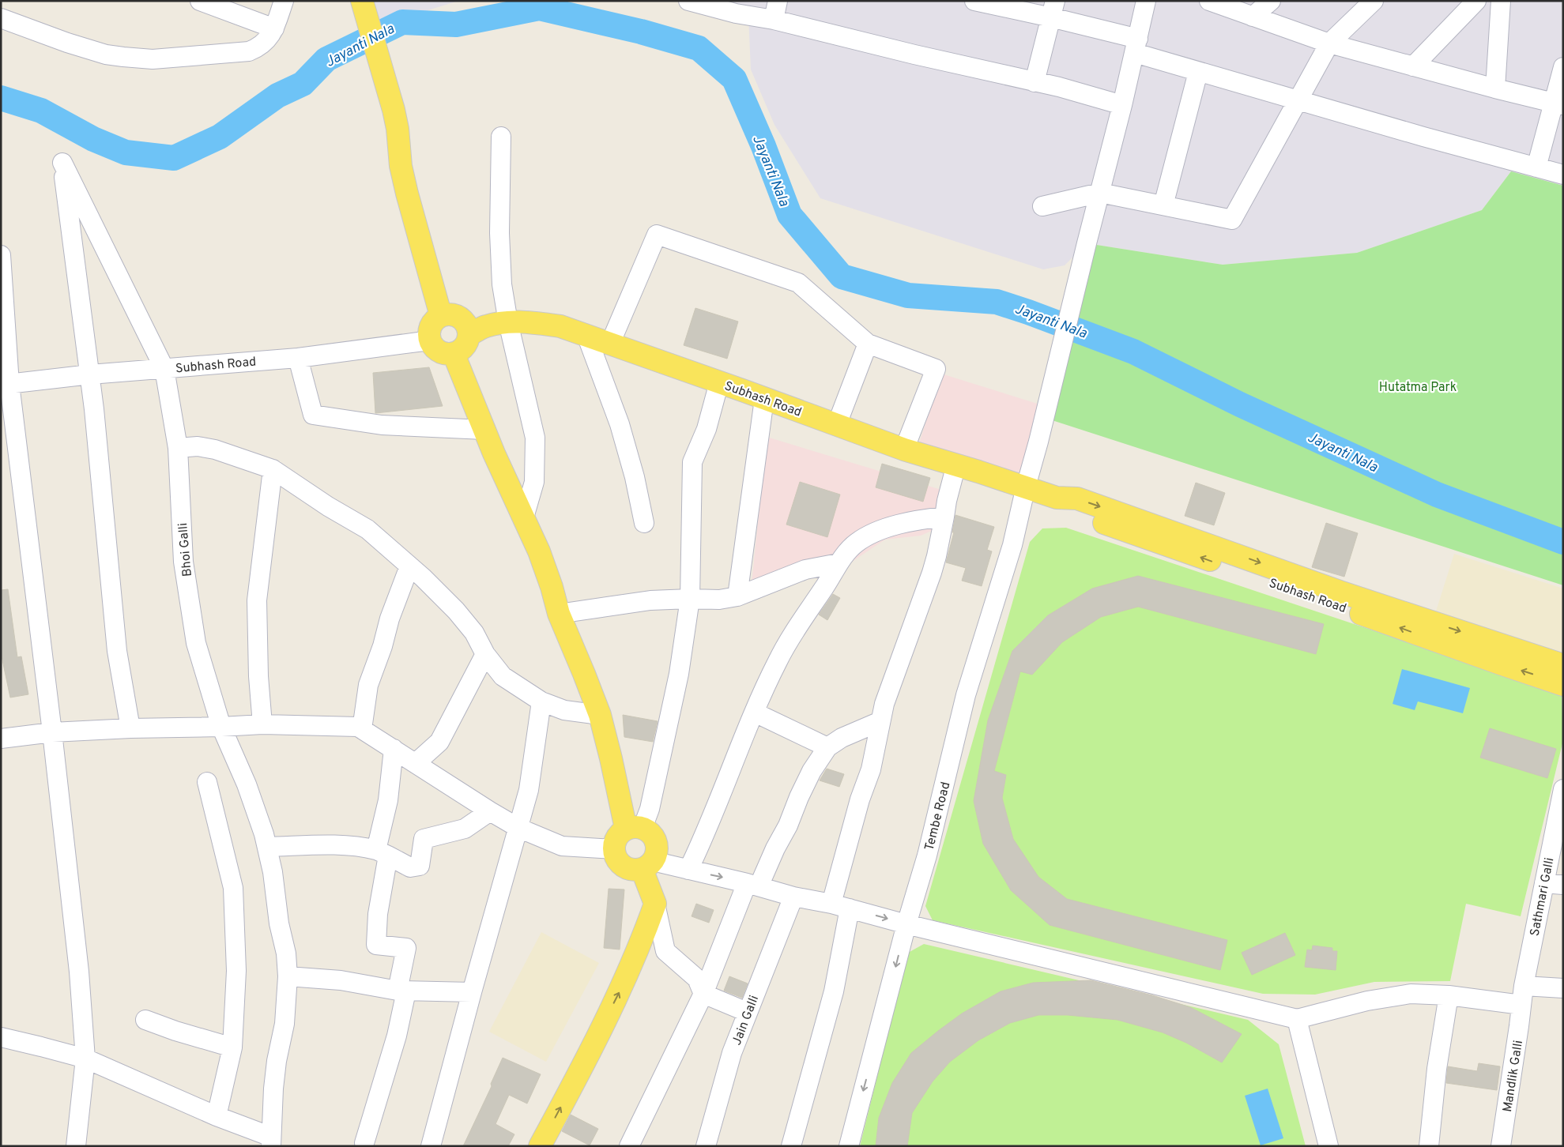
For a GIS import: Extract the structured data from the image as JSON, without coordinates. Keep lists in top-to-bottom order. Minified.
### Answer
{"streets":{"main road":["Subhash Road"],"street":["Bhoi Galli","Tembe Road","Sathmari Galli","Jain Galli","Mandlik Galli"]},"crossings":[["Subhash Road","Bhoi Galli"],["Subhash Road","Tembe Road"],["Sathmari Galli","Mandlik Galli"]],"water":["Jayanti Nala"],"parks":["Hutatma Park"]}
